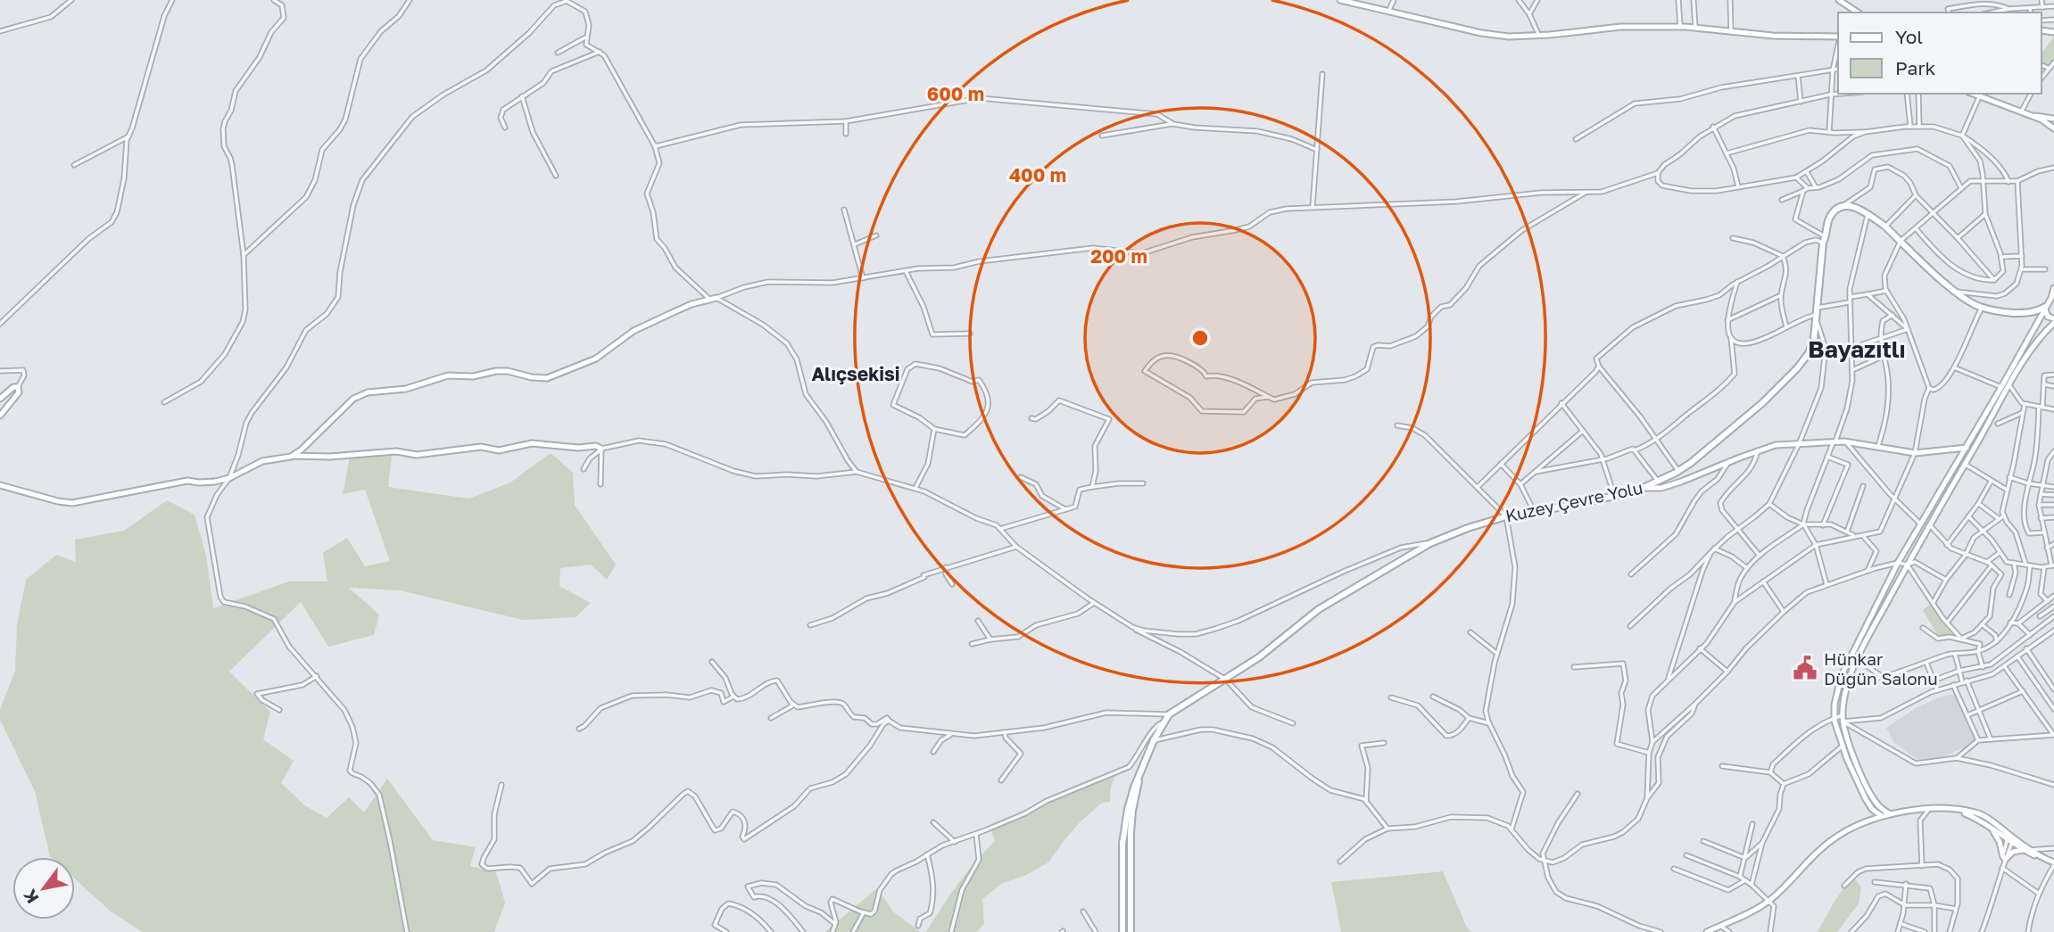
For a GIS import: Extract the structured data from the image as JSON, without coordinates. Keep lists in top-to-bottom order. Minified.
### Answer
{"streets":{"main road":["Kuzey Çevre Yolu"]},"districts":["Bayazıtlı","Alıçsekisi"],"places":{"public building":["Hünkar Düğün Salonu"]},"legend":["Yol","Park"],"north":"bottom left","rings":["600 m","400 m","200 m"]}
